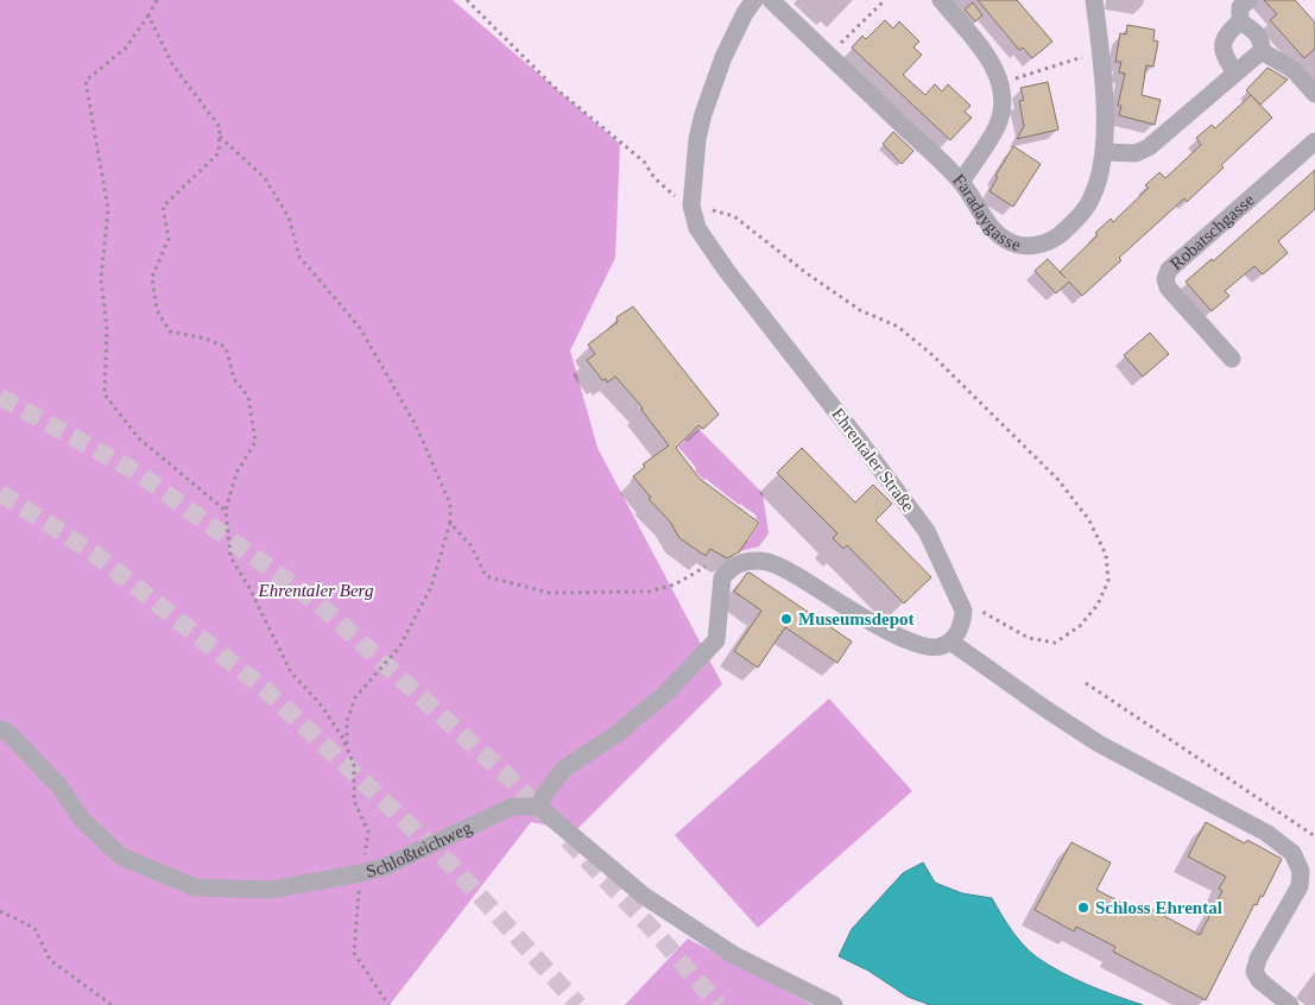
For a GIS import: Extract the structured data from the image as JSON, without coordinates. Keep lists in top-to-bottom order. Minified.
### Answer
{"streets":{"street":["Faradaygasse","Robatschgasse","Ehrentaler Straße","Schloßteichweg"]},"parks":["Ehrentaler Berg"],"places":["Museumsdepot","Schloss Ehrental"]}
